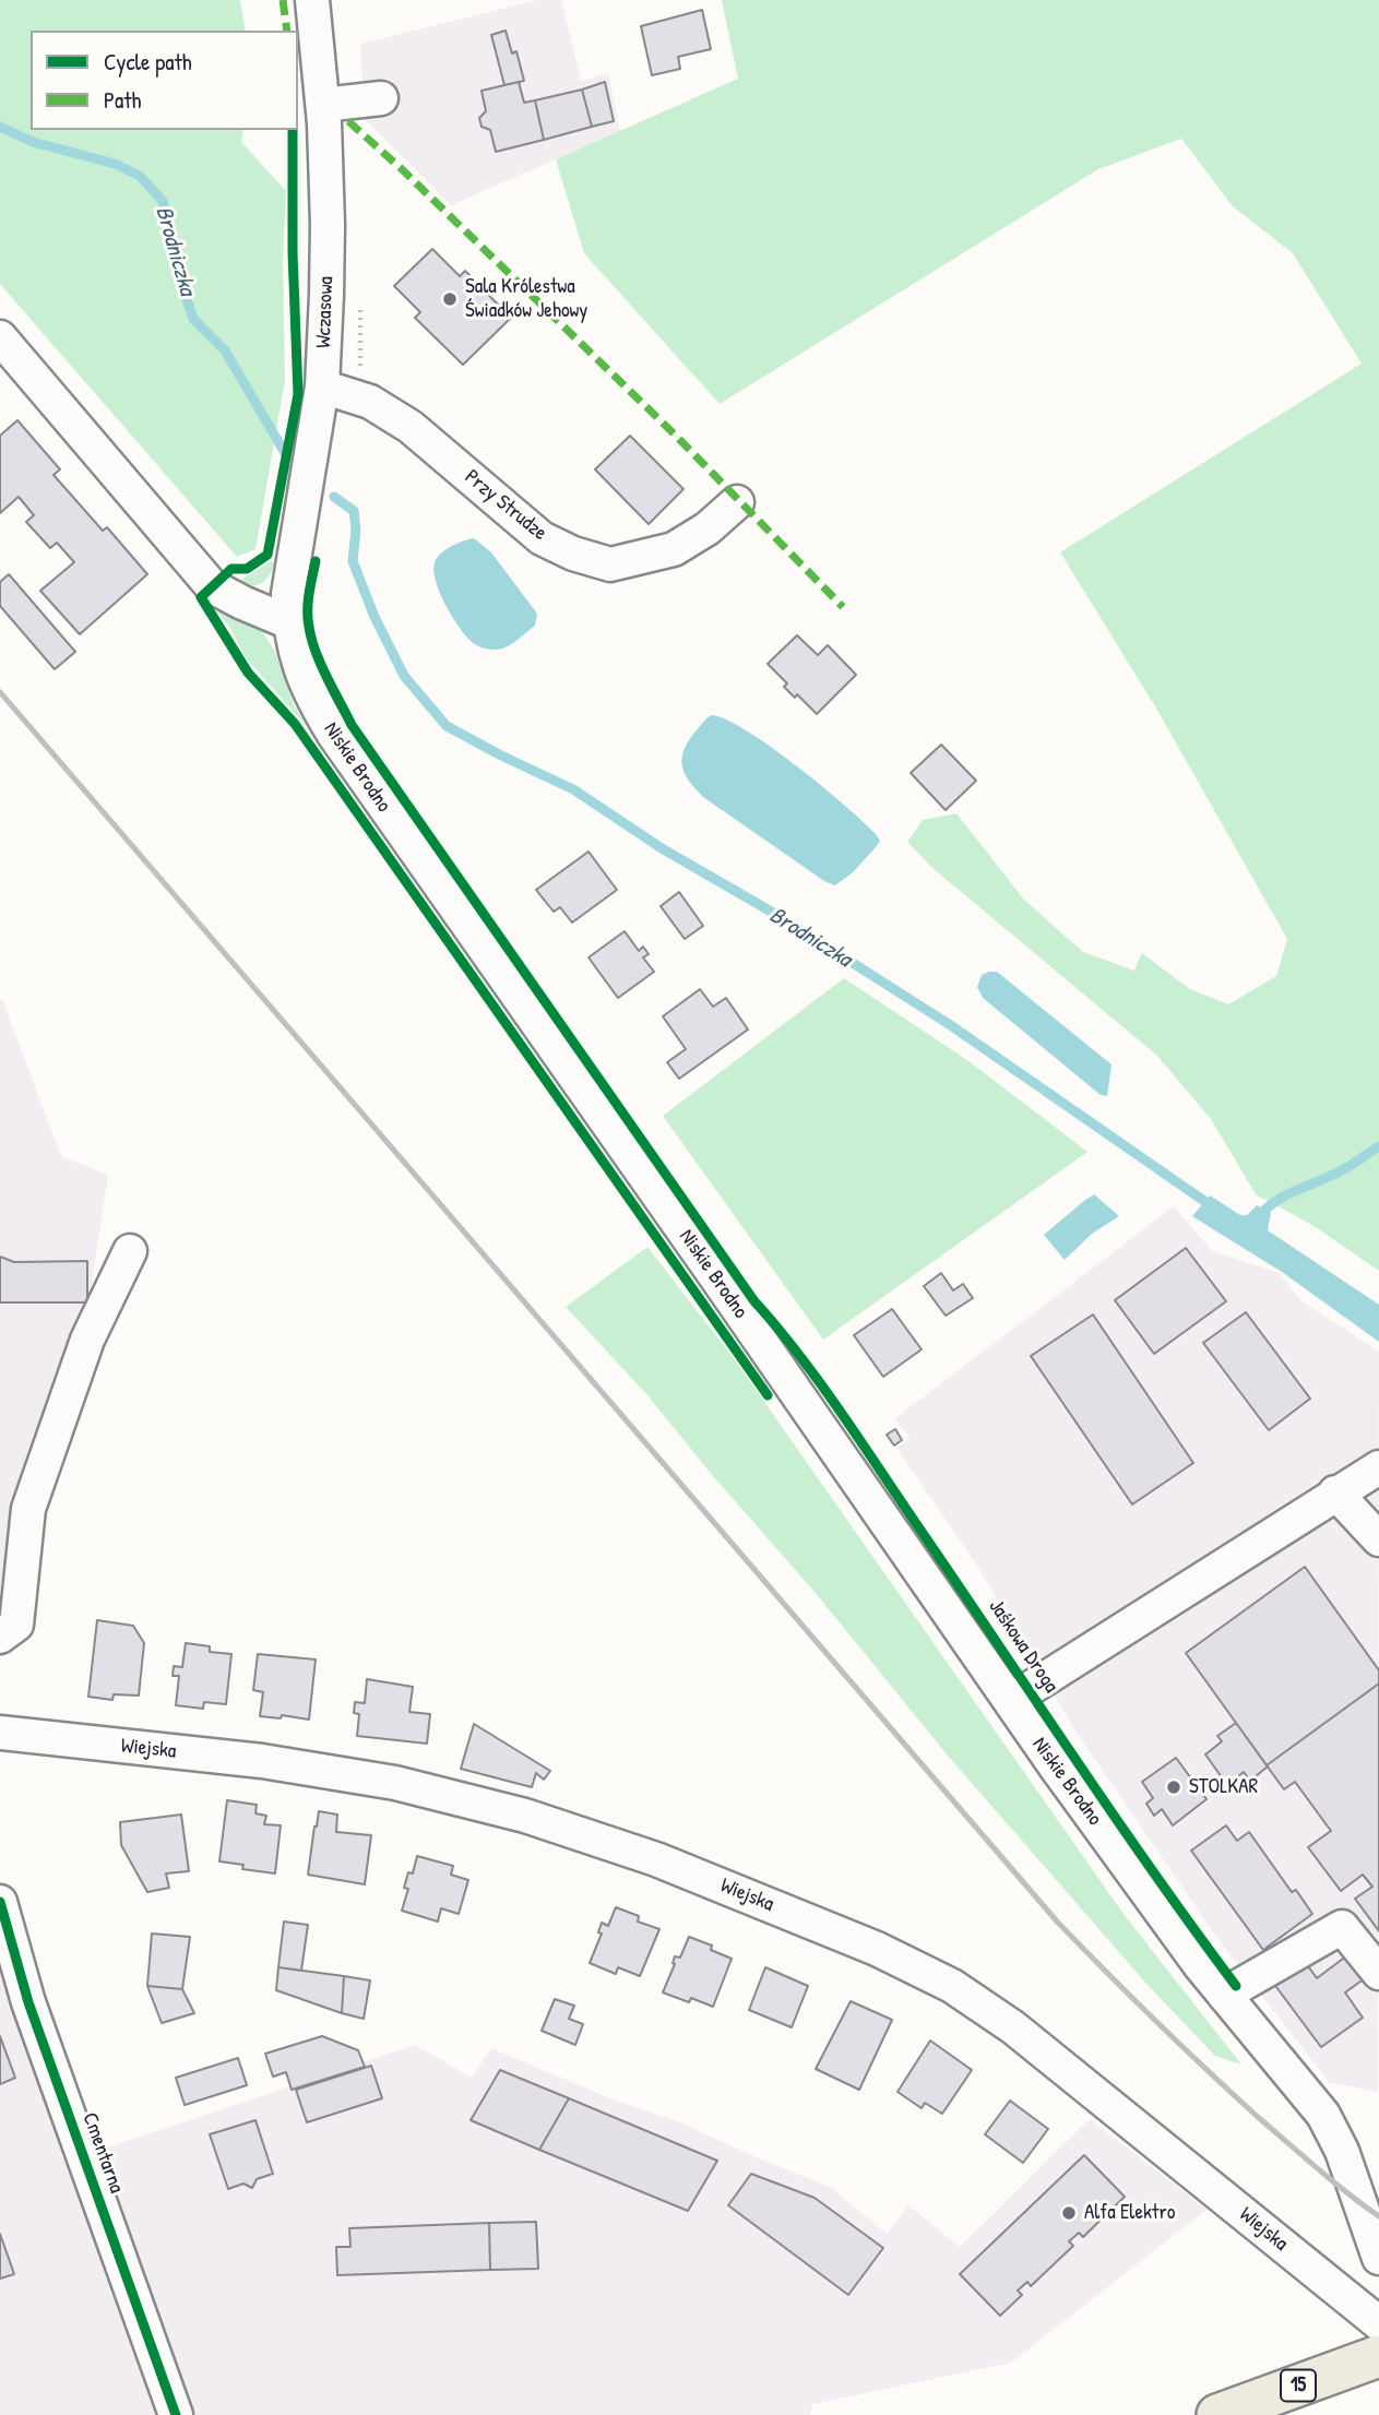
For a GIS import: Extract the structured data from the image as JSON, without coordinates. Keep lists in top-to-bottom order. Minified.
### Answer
{"streets":{"main road":["15"],"street":["Wczasowa","Przy Strudze","Niskie Brodno","Wiejska","Cmentarna"],"cycle path":["Jaśkowa Droga"]},"crossings":[["Wczasowa","Przy Strudze"],["Wczasowa","Niskie Brodno"]],"water":["Brodniczka"],"places":["Sala Królestwa Świadków Jehowy","STOLKAR","Alfa Elektro"],"legend":["Cycle path","Path"]}
